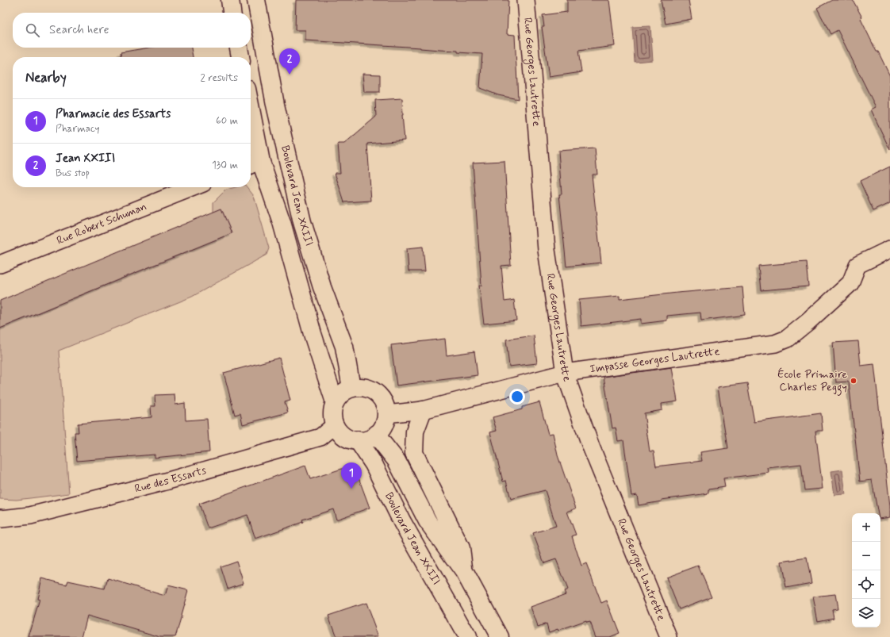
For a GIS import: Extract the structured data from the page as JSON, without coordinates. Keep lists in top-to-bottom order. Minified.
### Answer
{"streets":{"main road":["Boulevard Jean XXIII"],"street":["Rue Georges Lautrette","Rue Robert Schuman","Impasse Georges Lautrette","Rue des Essarts"]},"crossings":[["Rue Georges Lautrette","Impasse Georges Lautrette"],["Boulevard Jean XXIII","Impasse Georges Lautrette"],["Boulevard Jean XXIII","Rue des Essarts"],["Impasse Georges Lautrette","Rue des Essarts"]],"places":["École Primaire Charles Peggy"],"page":{"search":"Search here","pins":["2","1"],"heading":["Nearby","2 results"],"list":[{"mark":"1","name":"Pharmacie des Essarts","note":"Pharmacy","value":"60 m"},{"mark":"2","name":"Jean XXIII","note":"Bus stop","value":"130 m"}],"map_buttons":["+","−"]}}
